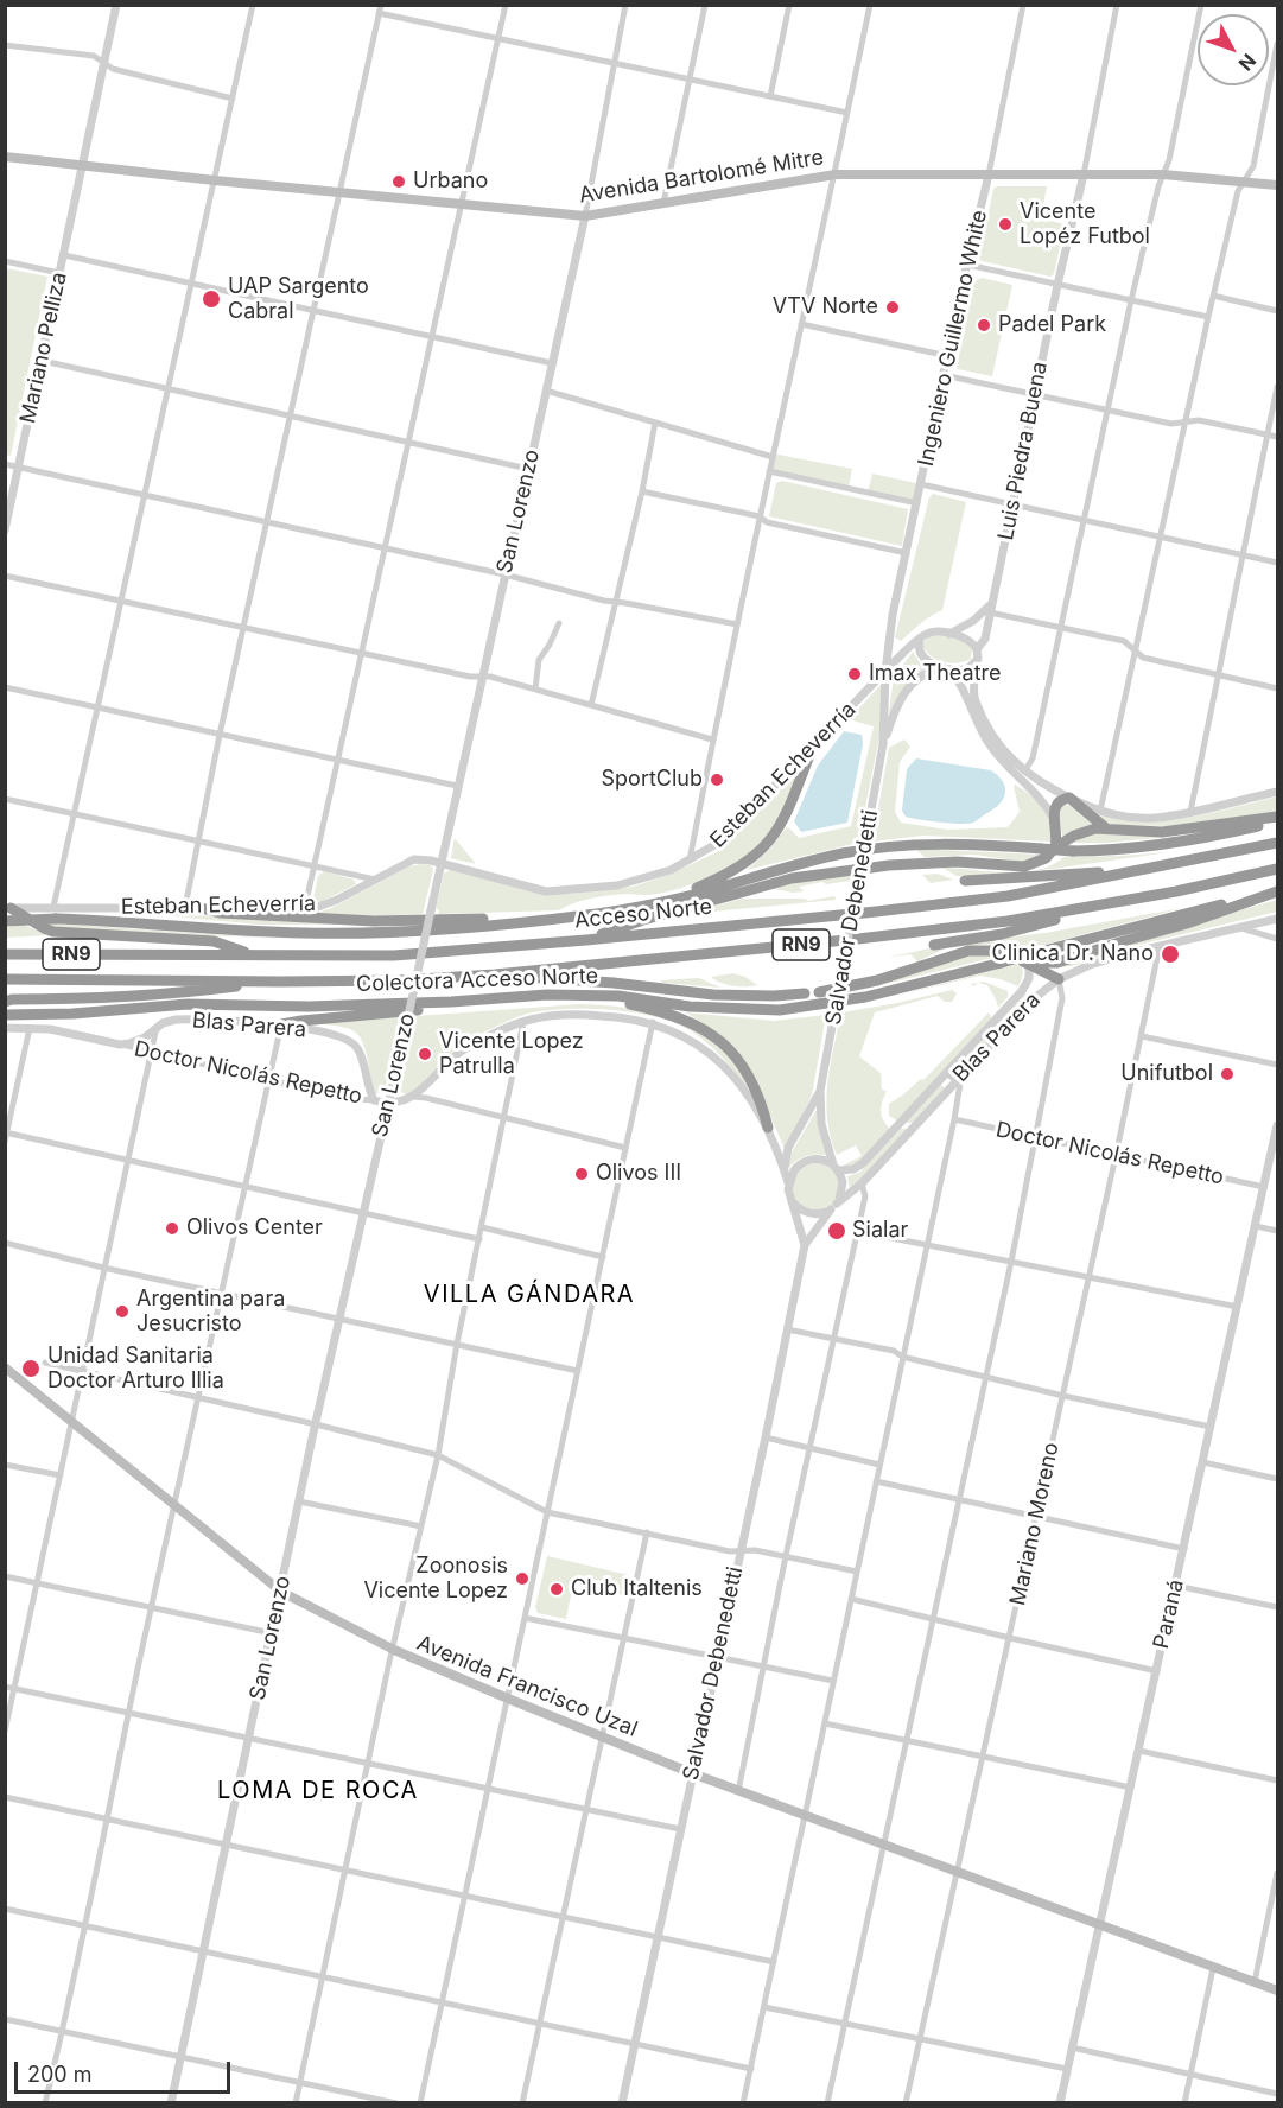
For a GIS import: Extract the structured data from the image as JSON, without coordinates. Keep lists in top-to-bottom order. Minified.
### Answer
{"streets":{"highway":["Acceso Norte","RN9","Colectora Acceso Norte"],"main road":["Avenida Bartolomé Mitre","Avenida Francisco Uzal"],"street":["Ingeniero Guillermo White","Mariano Pelliza","Luis Piedra Buena","San Lorenzo","Esteban Echeverría","Salvador Debenedetti","Blas Parera","Doctor Nicolás Repetto","Mariano Moreno","Paraná"]},"crossings":[["Avenida Bartolomé Mitre","Ingeniero Guillermo White"],["Avenida Bartolomé Mitre","Mariano Pelliza"],["Avenida Bartolomé Mitre","Luis Piedra Buena"],["Avenida Bartolomé Mitre","San Lorenzo"],["Ingeniero Guillermo White","Esteban Echeverría"],["Ingeniero Guillermo White","Salvador Debenedetti"],["Luis Piedra Buena","Esteban Echeverría"],["Luis Piedra Buena","Salvador Debenedetti"],["San Lorenzo","Esteban Echeverría"],["San Lorenzo","Doctor Nicolás Repetto"],["San Lorenzo","Avenida Francisco Uzal"],["Esteban Echeverría","Salvador Debenedetti"],["Salvador Debenedetti","Blas Parera"],["Salvador Debenedetti","Avenida Francisco Uzal"],["Blas Parera","Doctor Nicolás Repetto"],["Blas Parera","Mariano Moreno"],["Doctor Nicolás Repetto","Mariano Moreno"],["Doctor Nicolás Repetto","Paraná"],["Mariano Moreno","Avenida Francisco Uzal"],["Paraná","Avenida Francisco Uzal"]],"districts":["VILLA GÁNDARA","LOMA DE ROCA"],"places":["Urbano","Vicente Lopéz Futbol","UAP Sargento Cabral","VTV Norte","Padel Park","Imax Theatre","SportClub","Clinica Dr. Nano","Vicente Lopez Patrulla","Unifutbol","Olivos III","Olivos Center","Sialar","Argentina para Jesucristo","Unidad Sanitaria Doctor Arturo Illia","Zoonosis Vicente Lopez","Club Italtenis"],"scale_bar":"200 m","north":"bottom right"}
